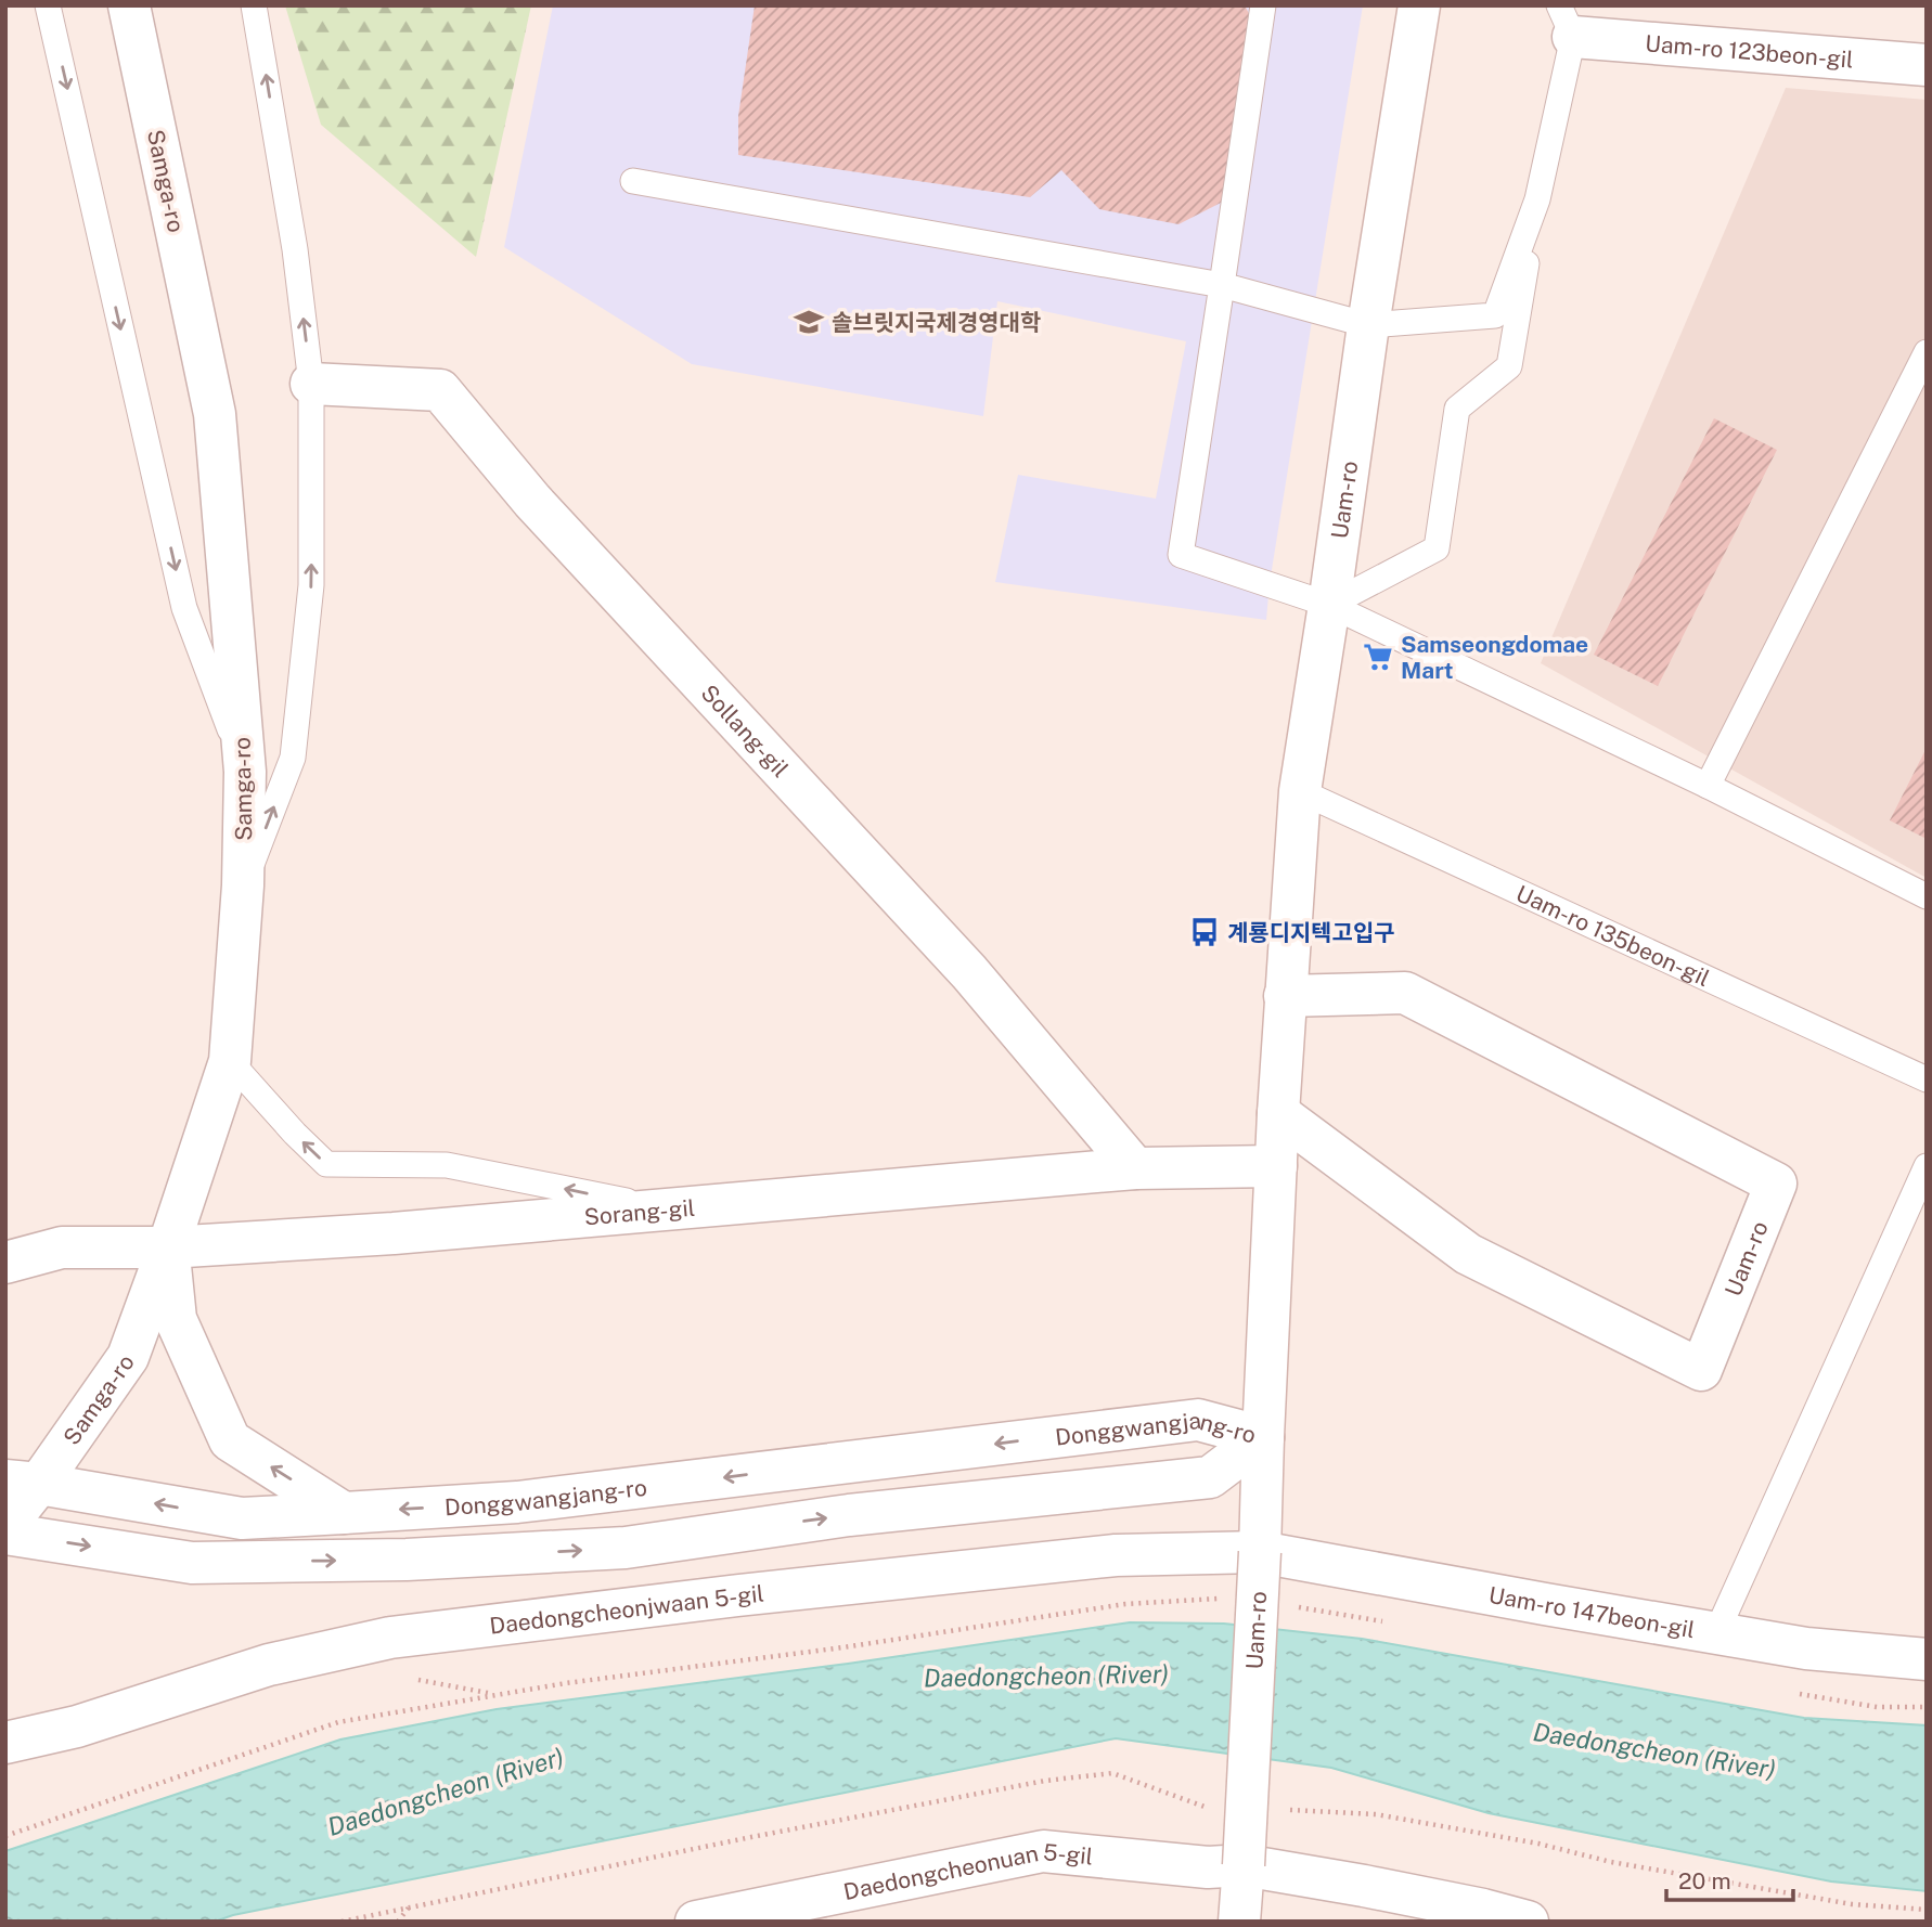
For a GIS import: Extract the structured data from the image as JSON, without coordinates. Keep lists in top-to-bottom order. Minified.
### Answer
{"streets":{"street":["Uam-ro 123beon-gil","Samga-ro","Uam-ro","Sollang-gil","Sorang-gil","Donggwangjang-ro","Daedongcheonjwaan 5-gil","Uam-ro 147beon-gil","Daedongcheonuan 5-gil"],"lane":["Uam-ro 135beon-gil"]},"crossings":[["Samga-ro","Sorang-gil"],["Samga-ro","Donggwangjang-ro"],["Uam-ro","Uam-ro 135beon-gil"],["Uam-ro","Sorang-gil"],["Uam-ro","Donggwangjang-ro"],["Uam-ro","Daedongcheonjwaan 5-gil"],["Uam-ro","Uam-ro 147beon-gil"],["Uam-ro","Daedongcheonuan 5-gil"],["Sollang-gil","Sorang-gil"],["Daedongcheonjwaan 5-gil","Uam-ro 147beon-gil"]],"water":["Daedongcheon (River)"],"places":{"school or university":["솔브릿지국제경영대학"],"supermarket":["Samseongdomae Mart"],"bus stop":["계룡디지텍고입구"]},"scale_bar":"20 m"}
